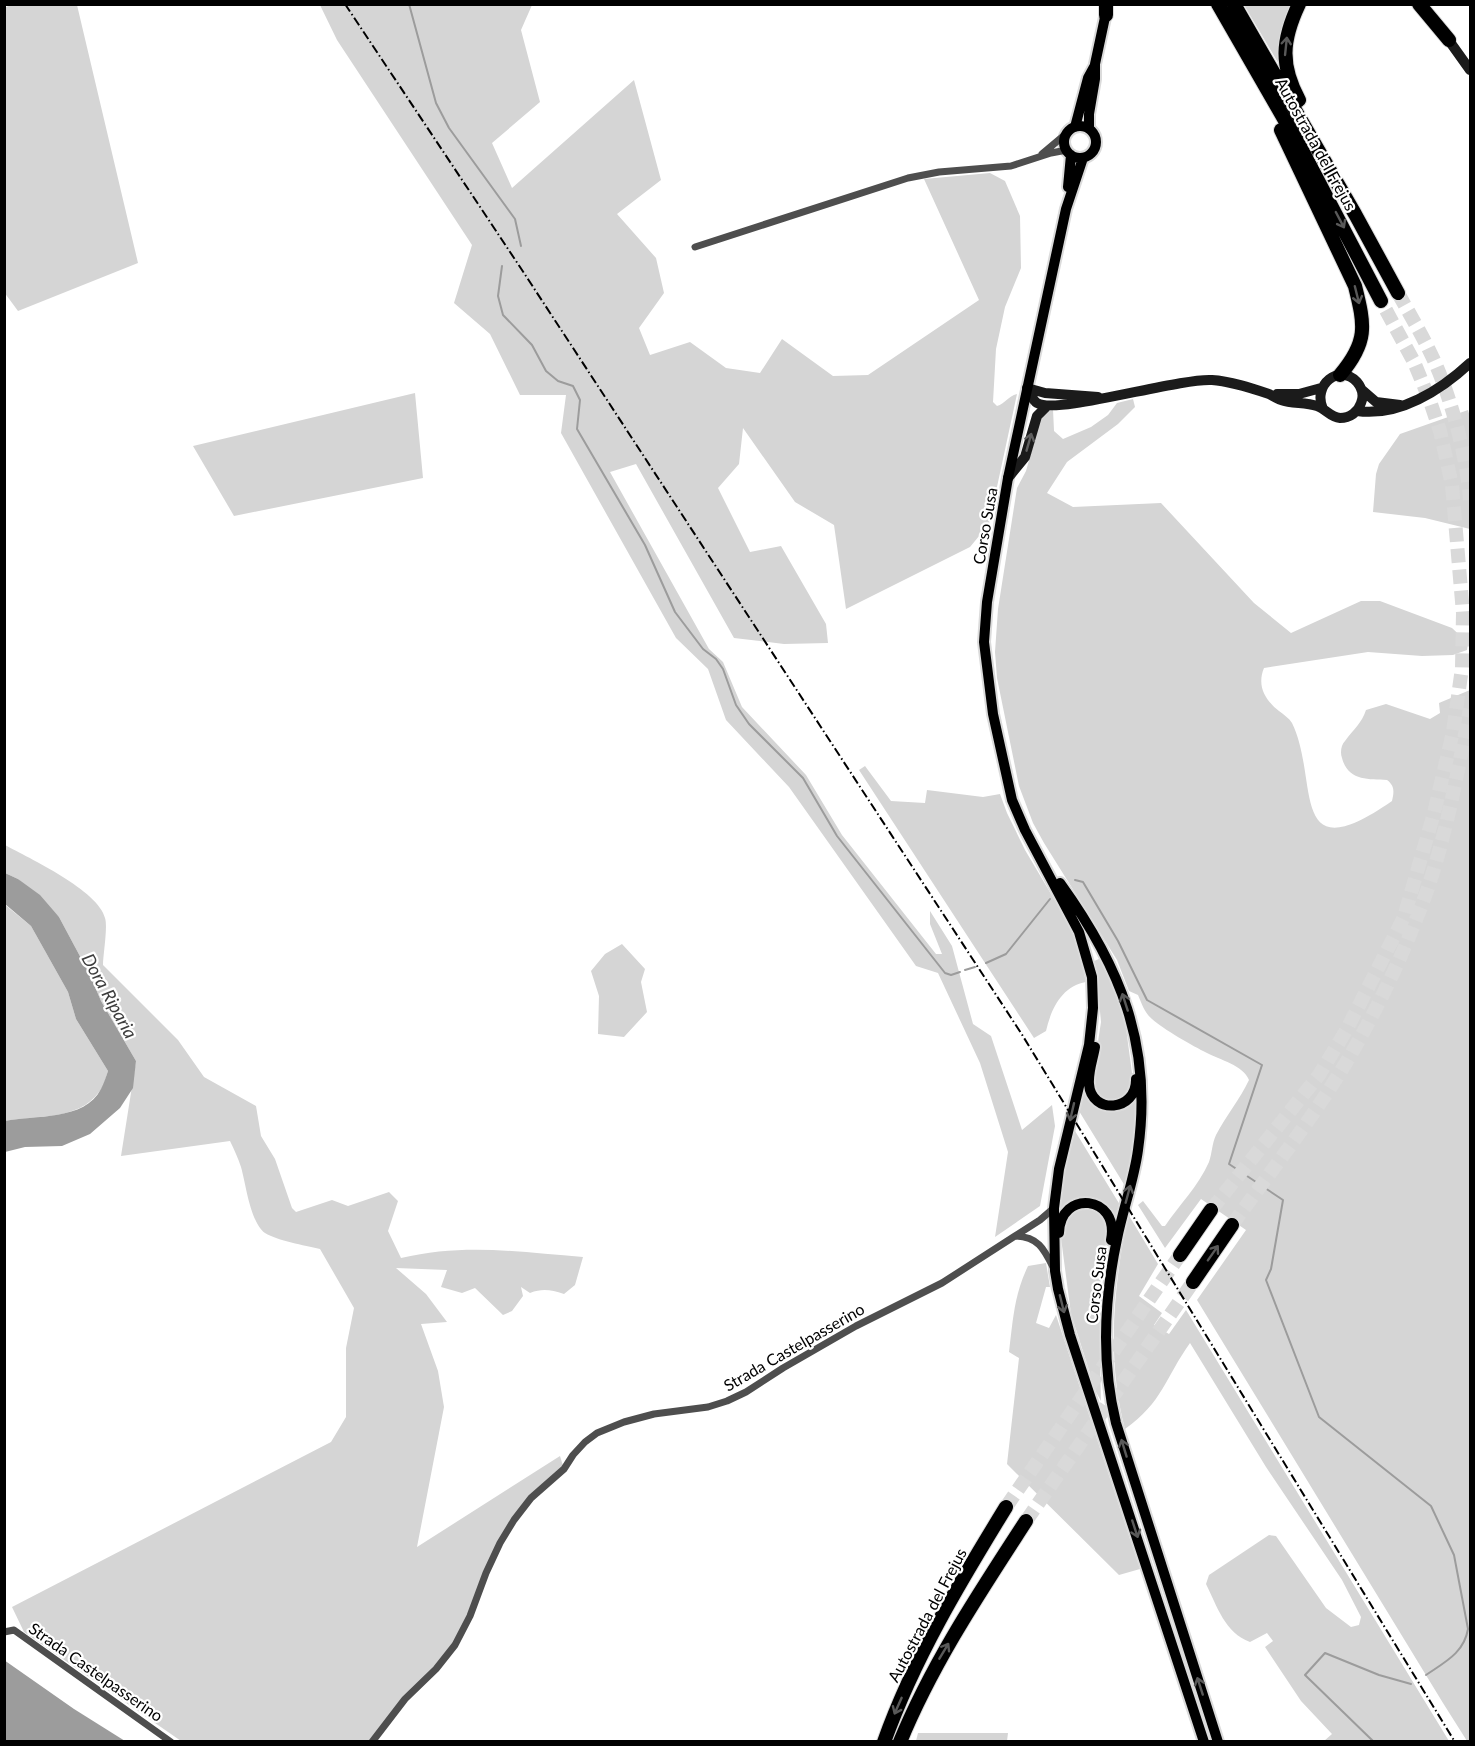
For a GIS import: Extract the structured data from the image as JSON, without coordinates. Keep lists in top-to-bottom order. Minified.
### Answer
{"streets":{"highway":["Autostrada del Frejus"],"main road":["Corso Susa"],"street":["Strada Castelpasserino"]},"crossings":[["Corso Susa","Strada Castelpasserino"]],"water":["Dora Riparia"]}
